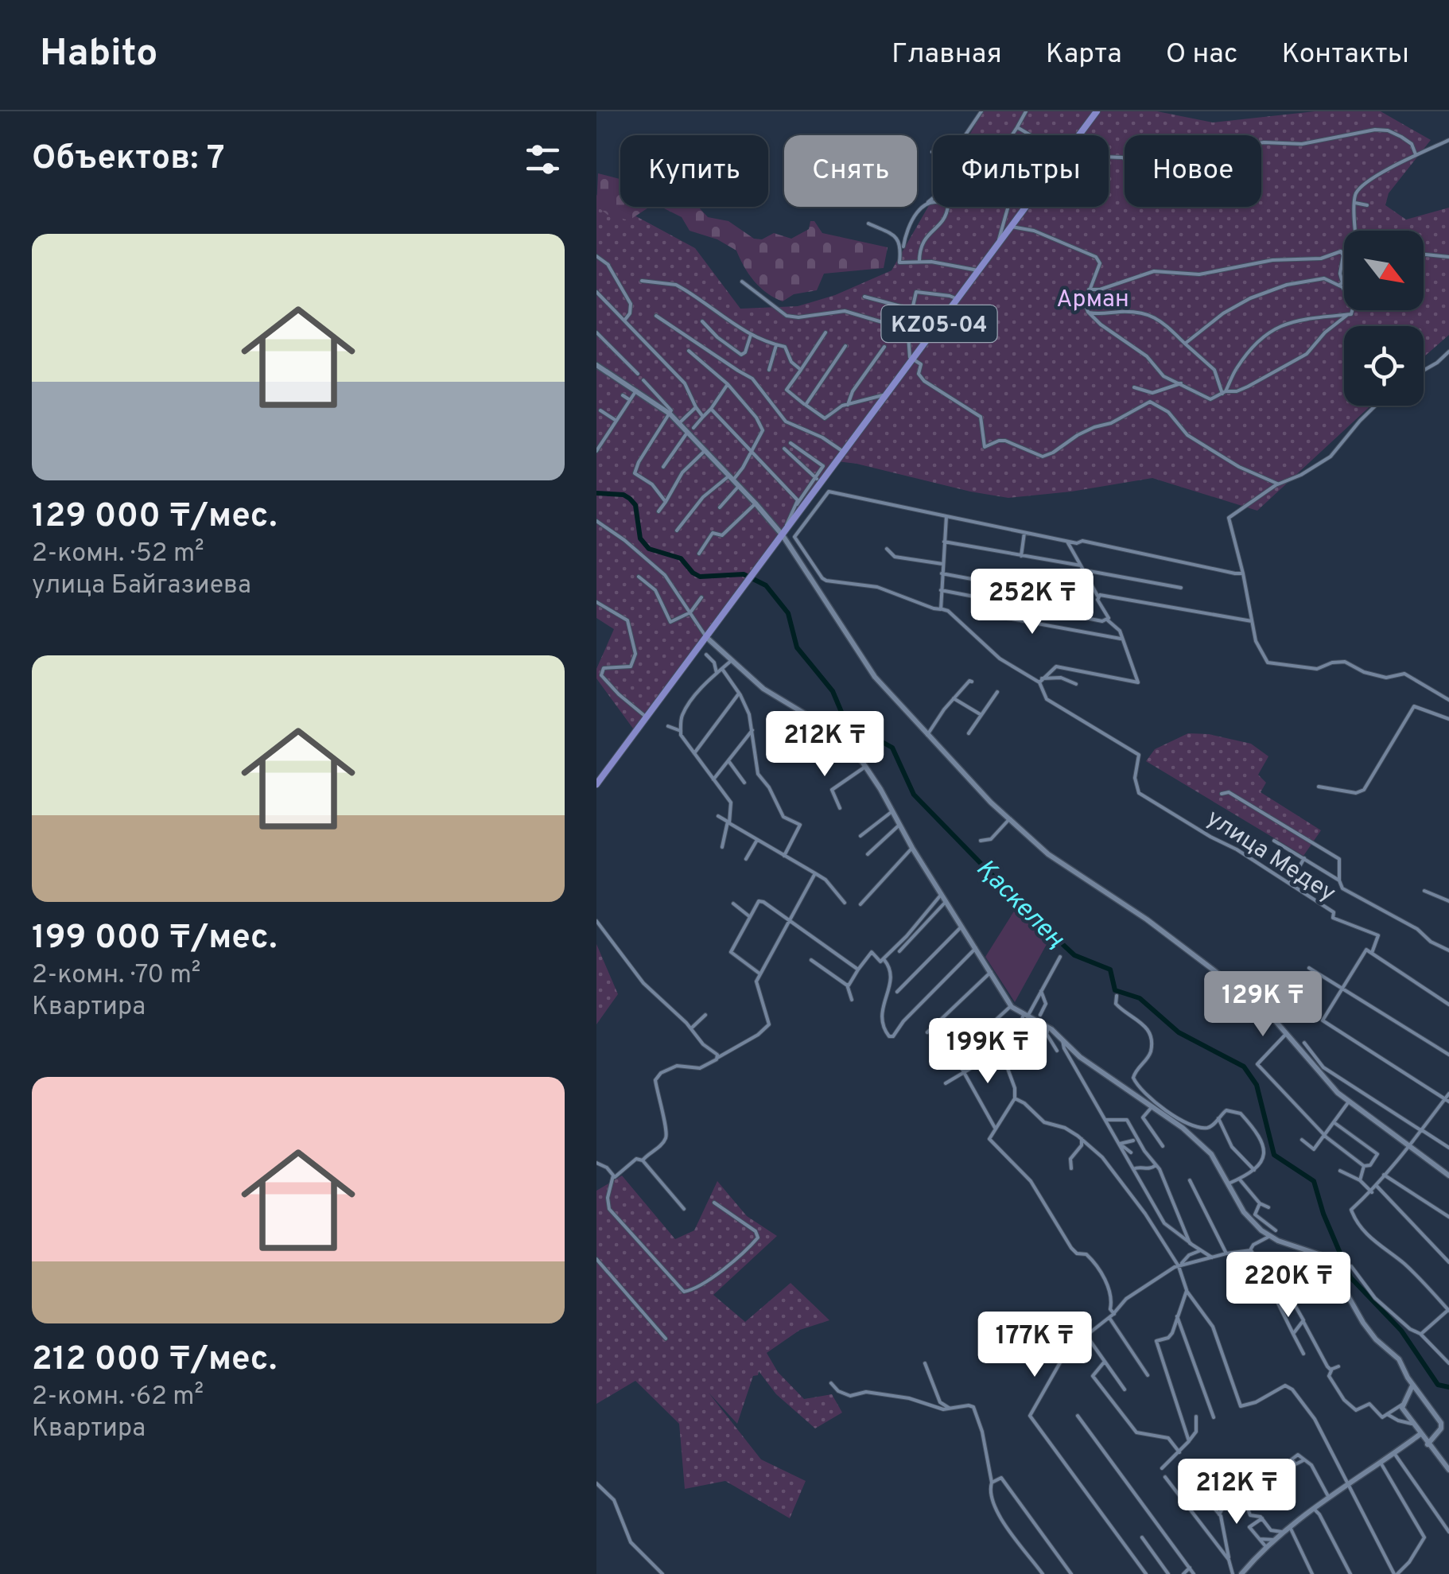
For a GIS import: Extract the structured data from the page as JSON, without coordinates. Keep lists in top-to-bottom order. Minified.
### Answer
{"streets":{"main road":["KZ05-04"],"street":["улица Медеу"]},"water":["Қаскелең"],"parks":["Арман"],"north":"bottom right","page":{"header":"Habito","nav":["Главная","Карта","О нас","Контакты"],"heading":"Объектов: 7","chip":["Купить","Снять","Фильтры","Новое"],"list":[{"name":"129 000 ₸/мес.","note":"2-комн. · 52 m² · улица Байгазиева"},{"name":"199 000 ₸/мес.","note":"2-комн. · 70 m² · Квартира"},{"name":"212 000 ₸/мес.","note":"2-комн. · 62 m² · Квартира"}],"price":["252K ₸","212K ₸","129K ₸","199K ₸","220K ₸","177K ₸","212K ₸"]}}
